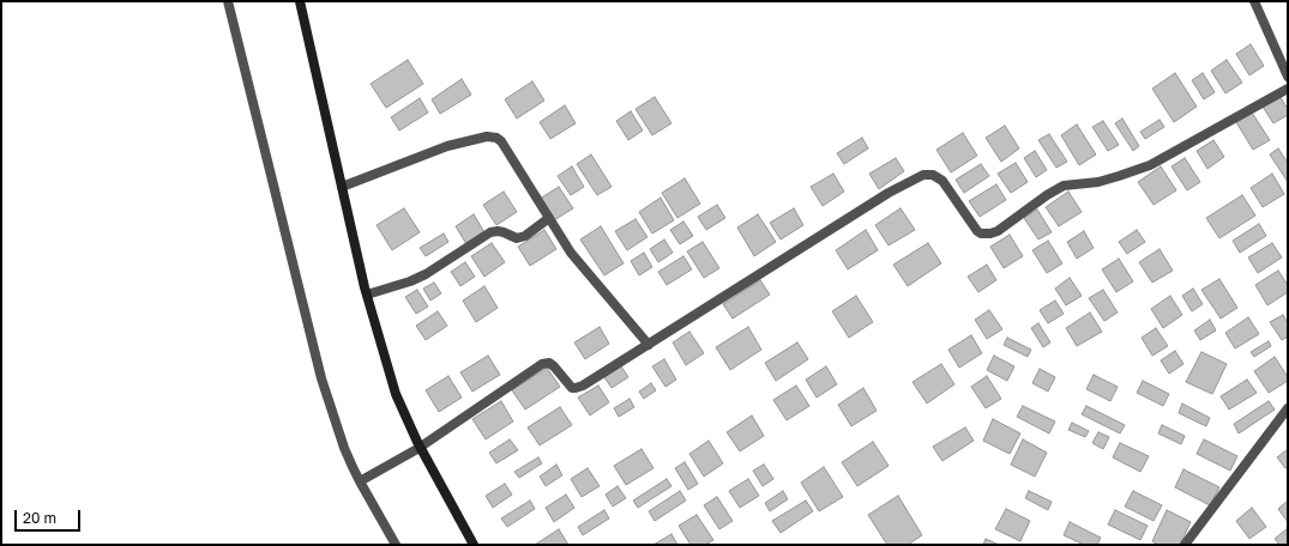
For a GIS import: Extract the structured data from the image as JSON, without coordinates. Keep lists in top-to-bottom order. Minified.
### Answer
{"scale_bar":"20 m"}
